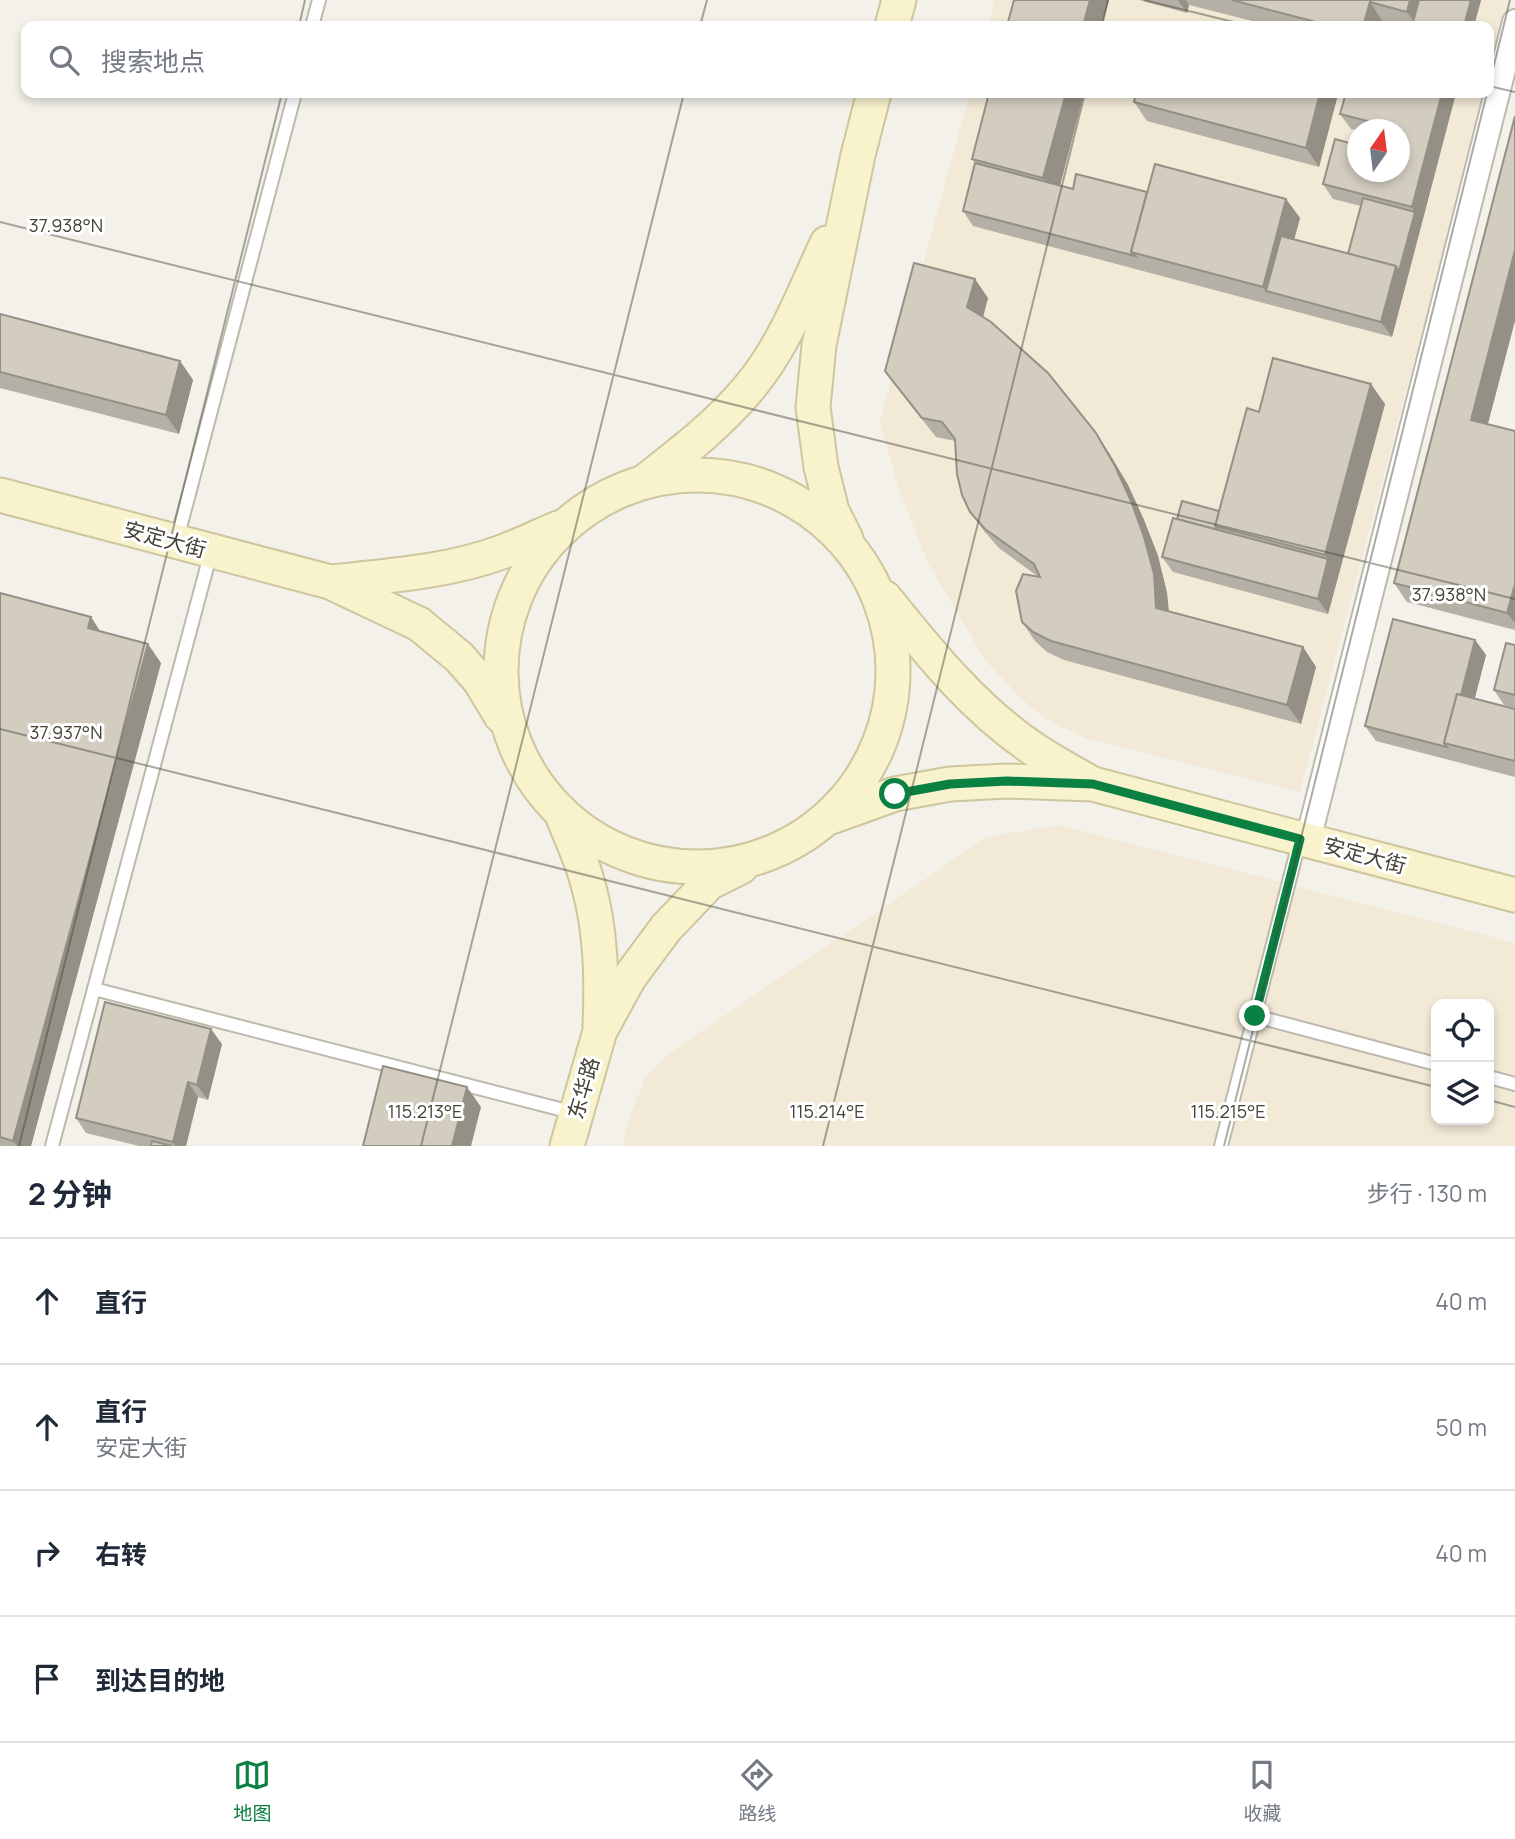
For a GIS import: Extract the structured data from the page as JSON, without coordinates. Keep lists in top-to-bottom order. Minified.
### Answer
{"streets":{"street":["安定大街","东华路"]},"north":"top","page":{"search":"搜索地点","heading":["2 分钟","步行 · 130 m"],"list":[["直行","40 m"],["直行","安定大街","50 m"],["右转","40 m"],"到达目的地"],"nav":["地图","路线","收藏"]},"coordinates":["37.938°N","37.937°N","115.213°E","115.214°E","115.215°E"]}
